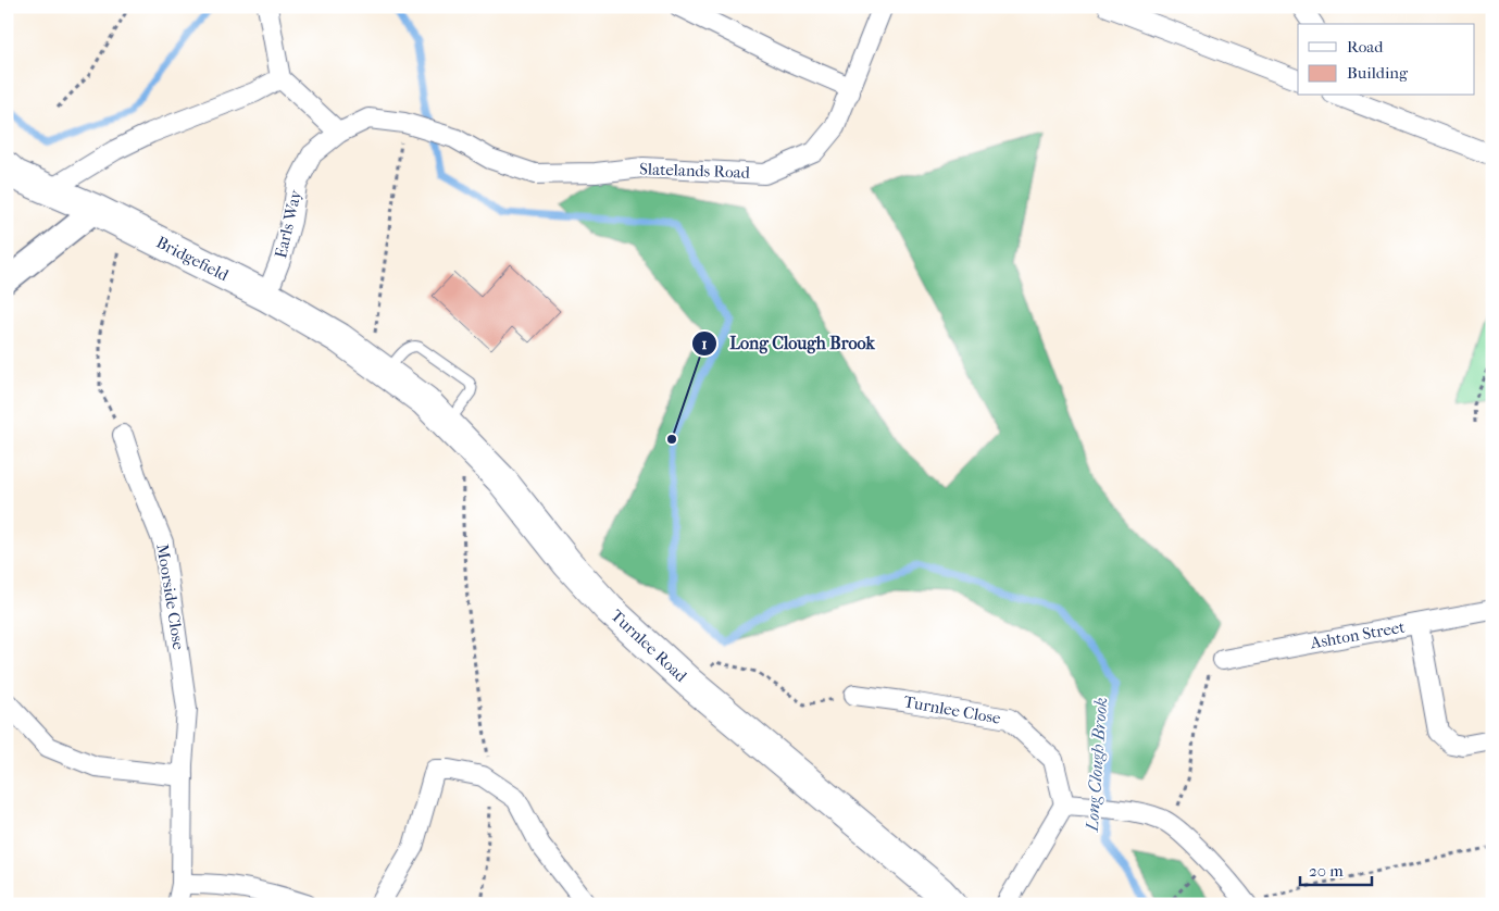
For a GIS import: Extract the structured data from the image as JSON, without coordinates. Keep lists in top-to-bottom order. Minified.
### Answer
{"streets":{"main road":["Bridgefield","Turnlee Road"],"street":["Slatelands Road","Earls Way","Moorside Close","Ashton Street","Turnlee Close"]},"crossings":[["Slatelands Road","Earls Way"],["Earls Way","Bridgefield"],["Bridgefield","Turnlee Road"]],"water":["Long Clough Brook"],"places":["Long Clough Brook"],"legend":["Road","Building"],"scale_bar":"20 m"}
